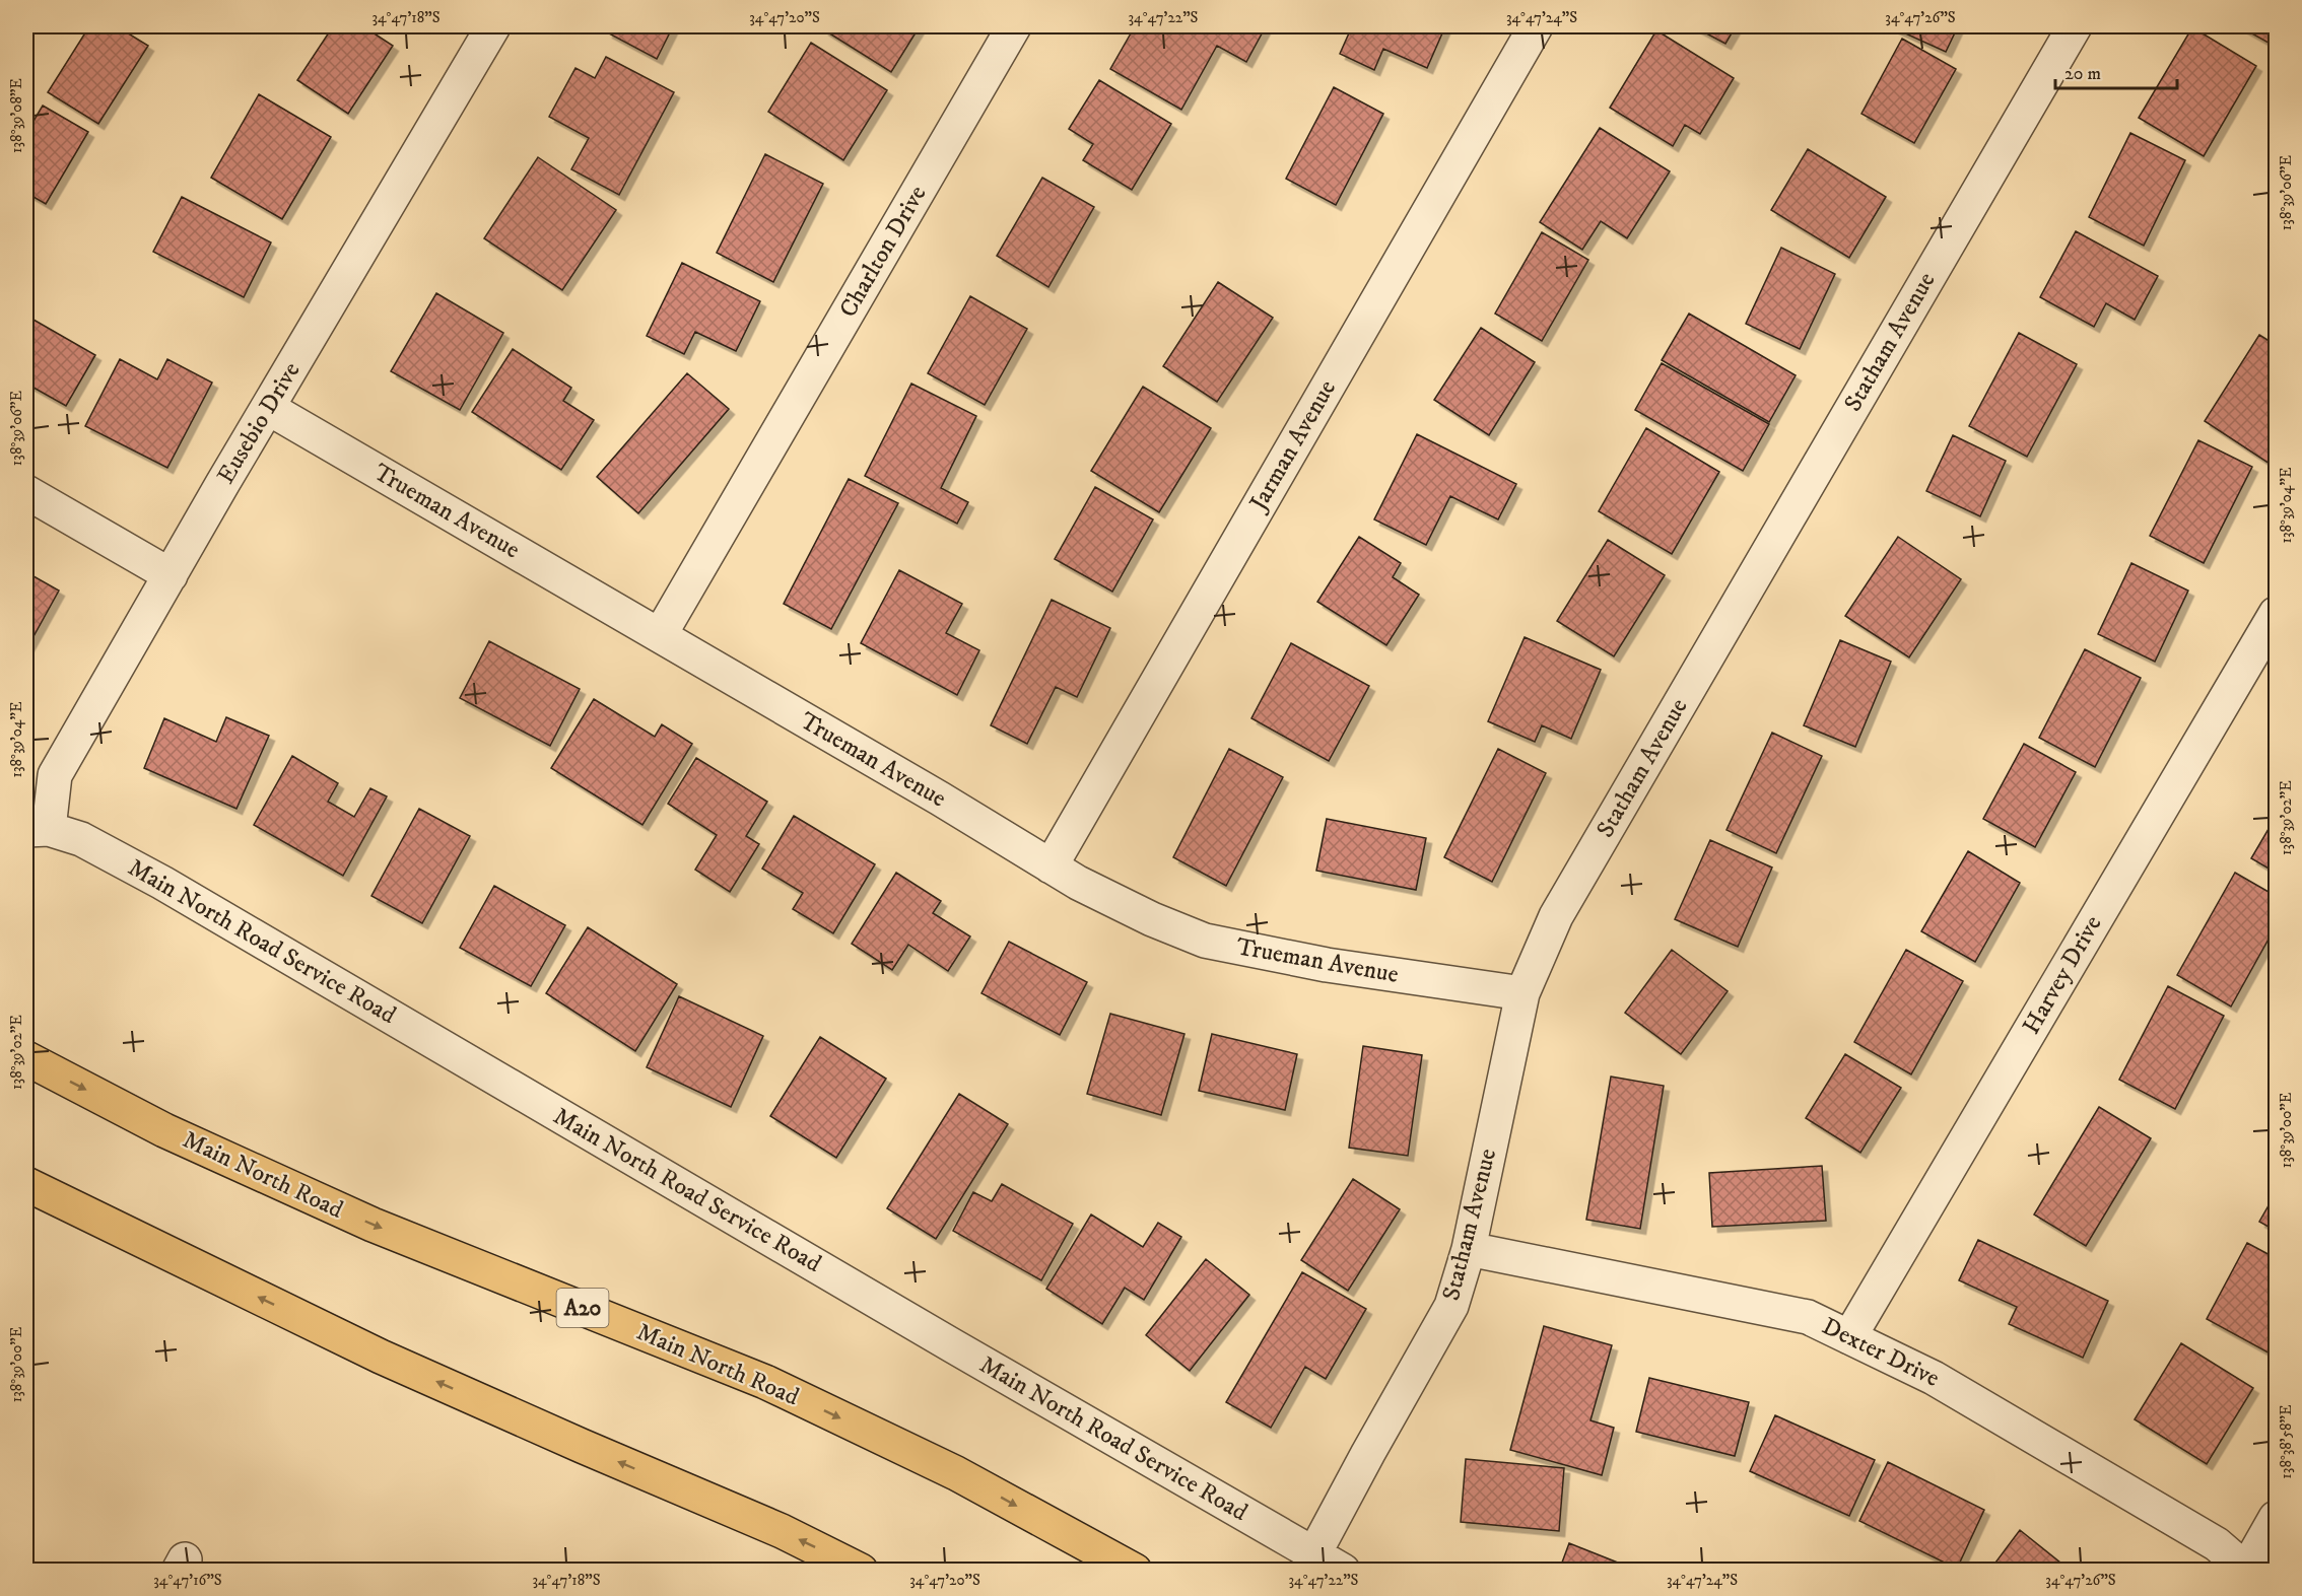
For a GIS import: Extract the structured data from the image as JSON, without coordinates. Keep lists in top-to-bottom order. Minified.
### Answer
{"streets":{"highway":["Main North Road","A20"],"street":["Charlton Drive","Statham Avenue","Eusebio Drive","Jarman Avenue","Trueman Avenue","Main North Road Service Road","Harvey Drive","Dexter Drive"]},"crossings":[["Charlton Drive","Trueman Avenue"],["Statham Avenue","Trueman Avenue"],["Statham Avenue","Main North Road Service Road"],["Statham Avenue","Dexter Drive"],["Eusebio Drive","Trueman Avenue"],["Eusebio Drive","Main North Road Service Road"],["Jarman Avenue","Trueman Avenue"],["Harvey Drive","Dexter Drive"]],"scale_bar":"20 m","coordinates":["34°47'18\"S","34°47'20\"S","34°47'22\"S","34°47'24\"S","34°47'26\"S","138°39'08\"E","138°39'06\"E","138°39'04\"E","138°39'02\"E","138°39'00\"E","138°38'58\"E","34°47'16\"S"]}
